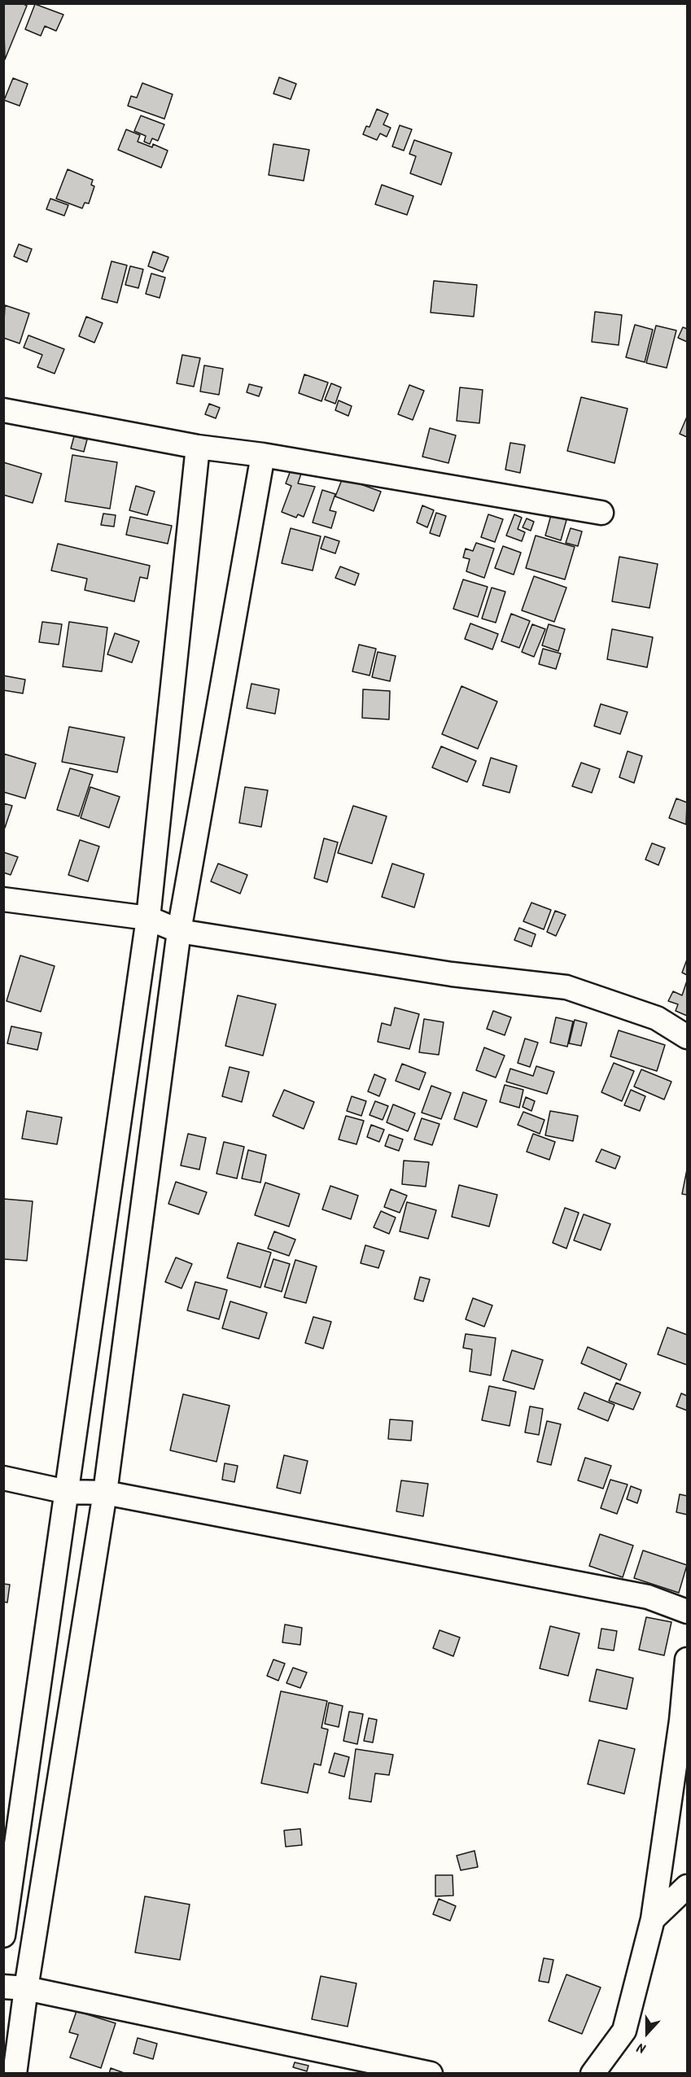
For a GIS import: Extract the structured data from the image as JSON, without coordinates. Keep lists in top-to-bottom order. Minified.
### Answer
{"north":"bottom"}
